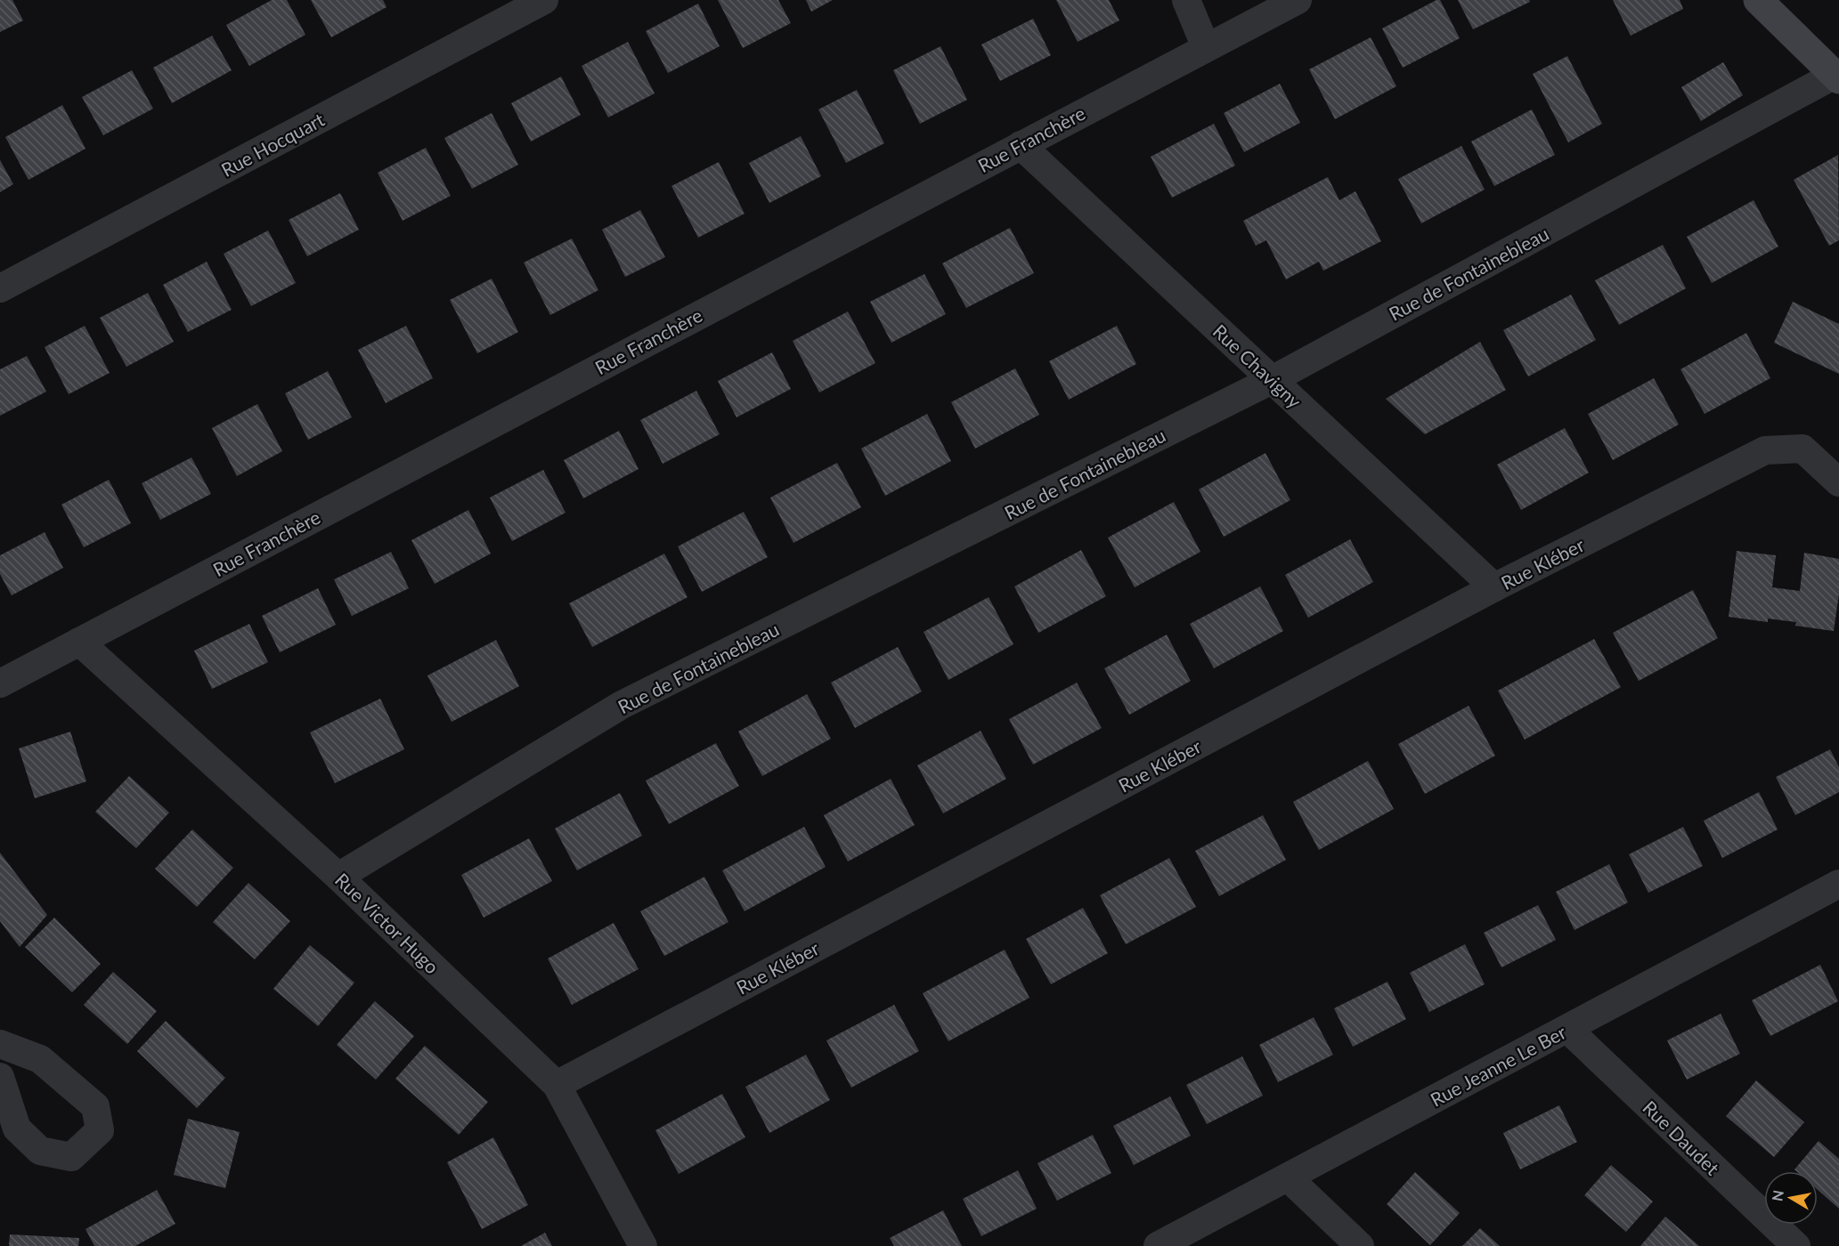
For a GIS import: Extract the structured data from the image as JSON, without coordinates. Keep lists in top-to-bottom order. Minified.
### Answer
{"streets":{"street":["Rue Franchère","Rue Hocquart","Rue de Fontainebleau","Rue Chavigny","Rue Kléber","Rue Victor Hugo","Rue Jeanne Le Ber","Rue Daudet"]},"crossings":[["Rue Franchère","Rue Chavigny"],["Rue Franchère","Rue Victor Hugo"],["Rue de Fontainebleau","Rue Chavigny"],["Rue de Fontainebleau","Rue Victor Hugo"],["Rue Chavigny","Rue Kléber"],["Rue Kléber","Rue Victor Hugo"],["Rue Jeanne Le Ber","Rue Daudet"]],"north":"left"}
